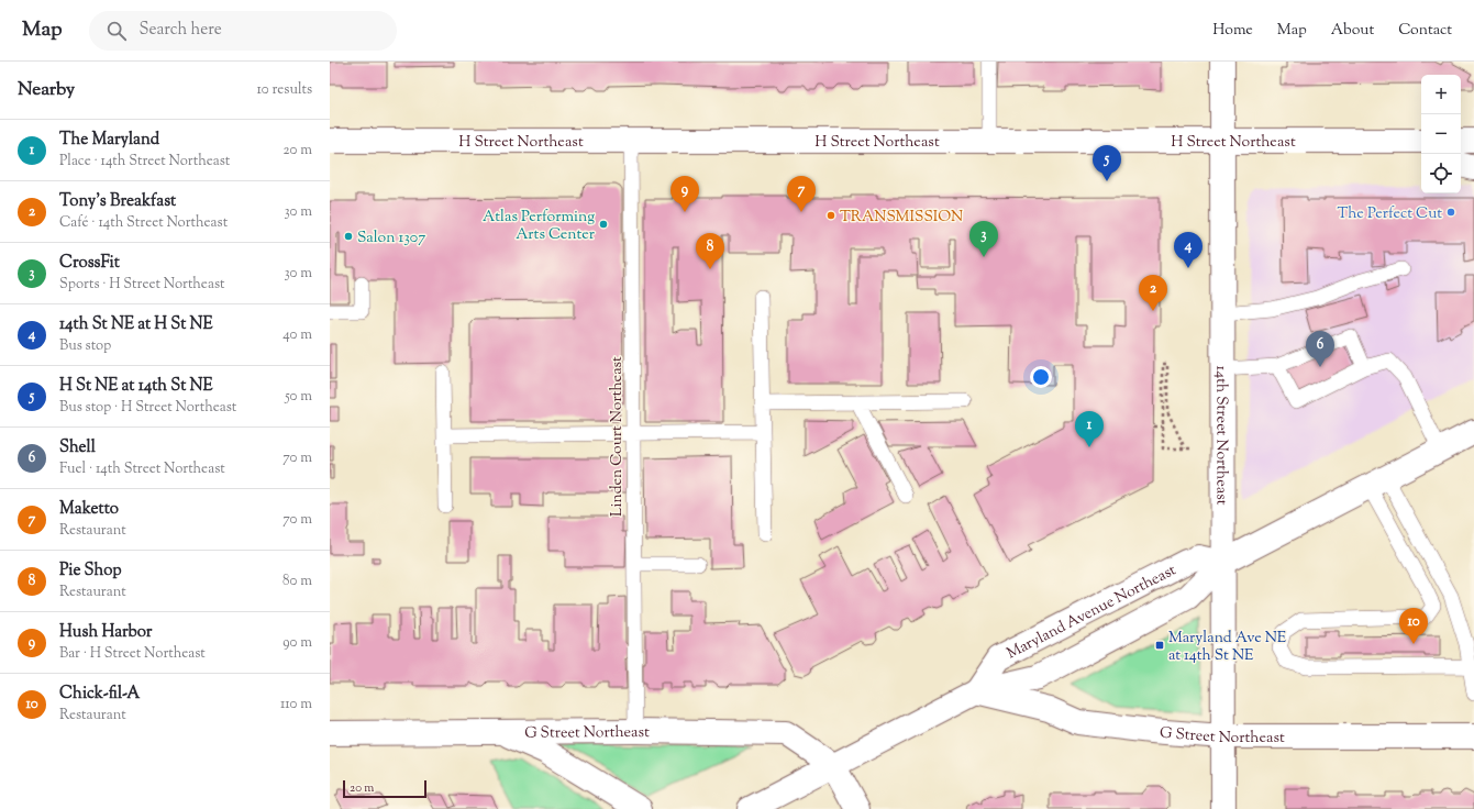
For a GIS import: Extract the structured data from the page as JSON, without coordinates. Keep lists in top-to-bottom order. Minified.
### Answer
{"streets":{"main road":["H Street Northeast","14th Street Northeast","Maryland Avenue Northeast","G Street Northeast"],"lane":["Linden Court Northeast"]},"crossings":[["H Street Northeast","14th Street Northeast"],["H Street Northeast","Linden Court Northeast"],["14th Street Northeast","Maryland Avenue Northeast"],["14th Street Northeast","G Street Northeast"],["Linden Court Northeast","G Street Northeast"],["Maryland Avenue Northeast","G Street Northeast"]],"places":{"other":["The Perfect Cut","TRANSMISSION","Atlas Performing Arts Center","Salon 1307"],"transit":["Maryland Ave NE at 14th St NE"]},"scale_bar":"20 m","page":{"header":"Map","search":"Search here","nav":["Home","Map","About","Contact"],"heading":["Nearby","10 results"],"map_buttons":["+","−"],"list":[{"mark":"1","name":"The Maryland","note":"Place · 14th Street Northeast","value":"20 m"},{"mark":"2","name":"Tony's Breakfast","note":"Café · 14th Street Northeast","value":"30 m"},{"mark":"3","name":"CrossFit","note":"Sports · H Street Northeast","value":"30 m"},{"mark":"4","name":"14th St NE at H St NE","note":"Bus stop","value":"40 m"},{"mark":"5","name":"H St NE at 14th St NE","note":"Bus stop · H Street Northeast","value":"50 m"},{"mark":"6","name":"Shell","note":"Fuel · 14th Street Northeast","value":"70 m"},{"mark":"7","name":"Maketto","note":"Restaurant","value":"70 m"},{"mark":"8","name":"Pie Shop","note":"Restaurant","value":"80 m"},{"mark":"9","name":"Hush Harbor","note":"Bar · H Street Northeast","value":"90 m"},{"mark":"10","name":"Chick-fil-A","note":"Restaurant","value":"110 m"}],"pins":["5","7","9","3","4","8","2","6","1","10"],"scale":"20 m"}}
